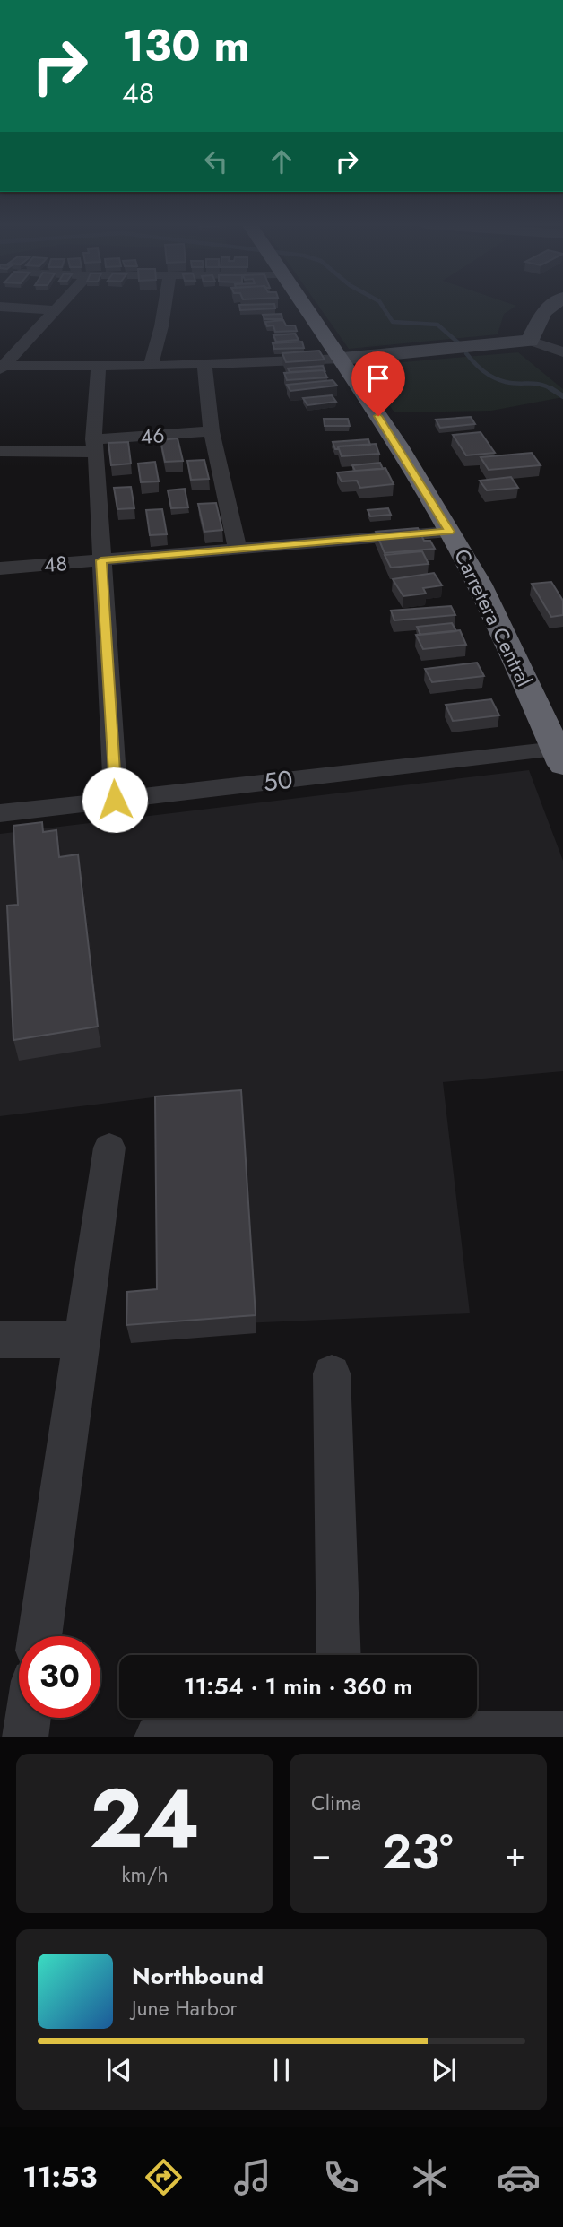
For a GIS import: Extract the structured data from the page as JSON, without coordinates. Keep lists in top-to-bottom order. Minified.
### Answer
{"streets":{"highway":["Carretera Central"],"street":["46","48","50"]},"crossings":[["48","Carretera Central"],["Carretera Central","50"]],"page":{"turn":["130 m","48"],"limit":"30","trip":"11:54 · 1 min · 360 m","tile":[["24","km/h"],"Clima"],"heat":["−","23°","+"],"song":["Northbound","June Harbor"],"tabs":"11:53"}}
